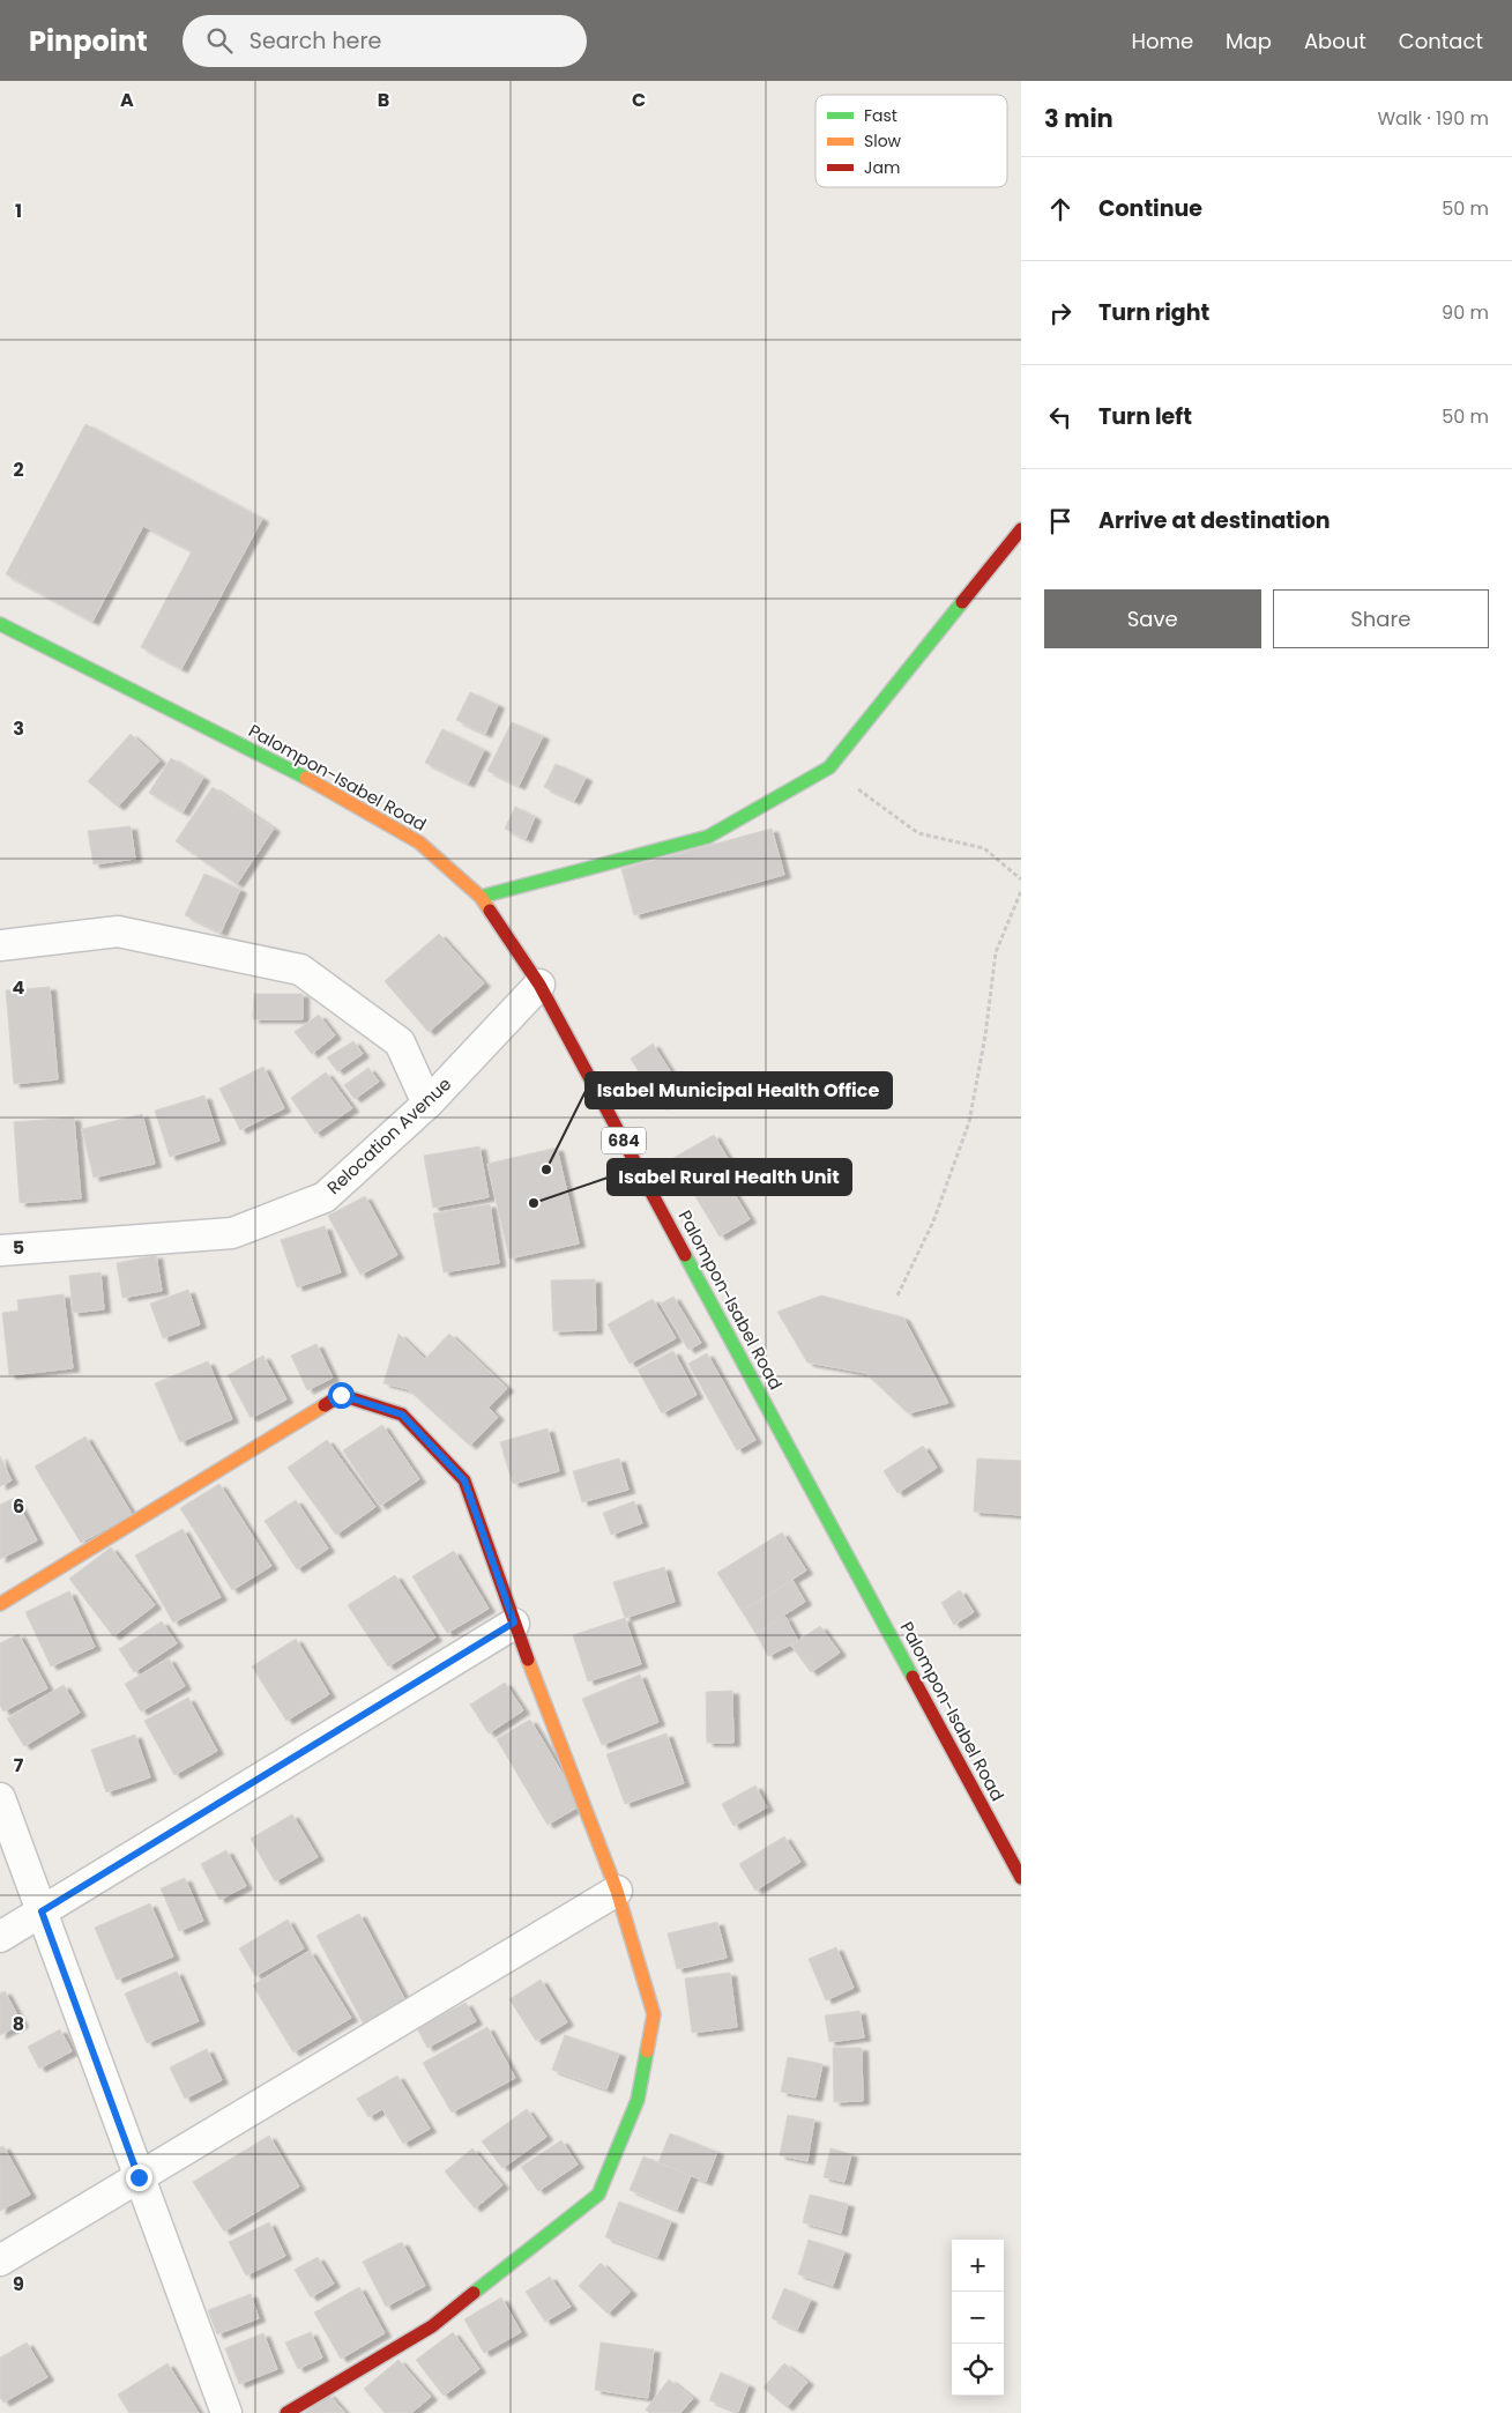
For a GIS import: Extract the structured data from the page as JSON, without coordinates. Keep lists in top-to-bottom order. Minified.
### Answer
{"streets":{"main road":["Palompon-Isabel Road","684"],"street":["Relocation Avenue"]},"crossings":[["Palompon-Isabel Road","Relocation Avenue"]],"places":["Isabel Municipal Health Office","Isabel Rural Health Unit"],"legend":["Fast","Slow","Jam"],"page":{"header":"Pinpoint","search":"Search here","nav":["Home","Map","About","Contact"],"heading":["3 min","Walk · 190 m"],"list":[["Continue","50 m"],["Turn right","90 m"],["Turn left","50 m"],"Arrive at destination"],"buttons":["Save","Share"],"map_buttons":["+","−"]},"grid":{"columns":["A","B","C"],"rows":["1","2","3","4","5","6","7","8","9"]}}
